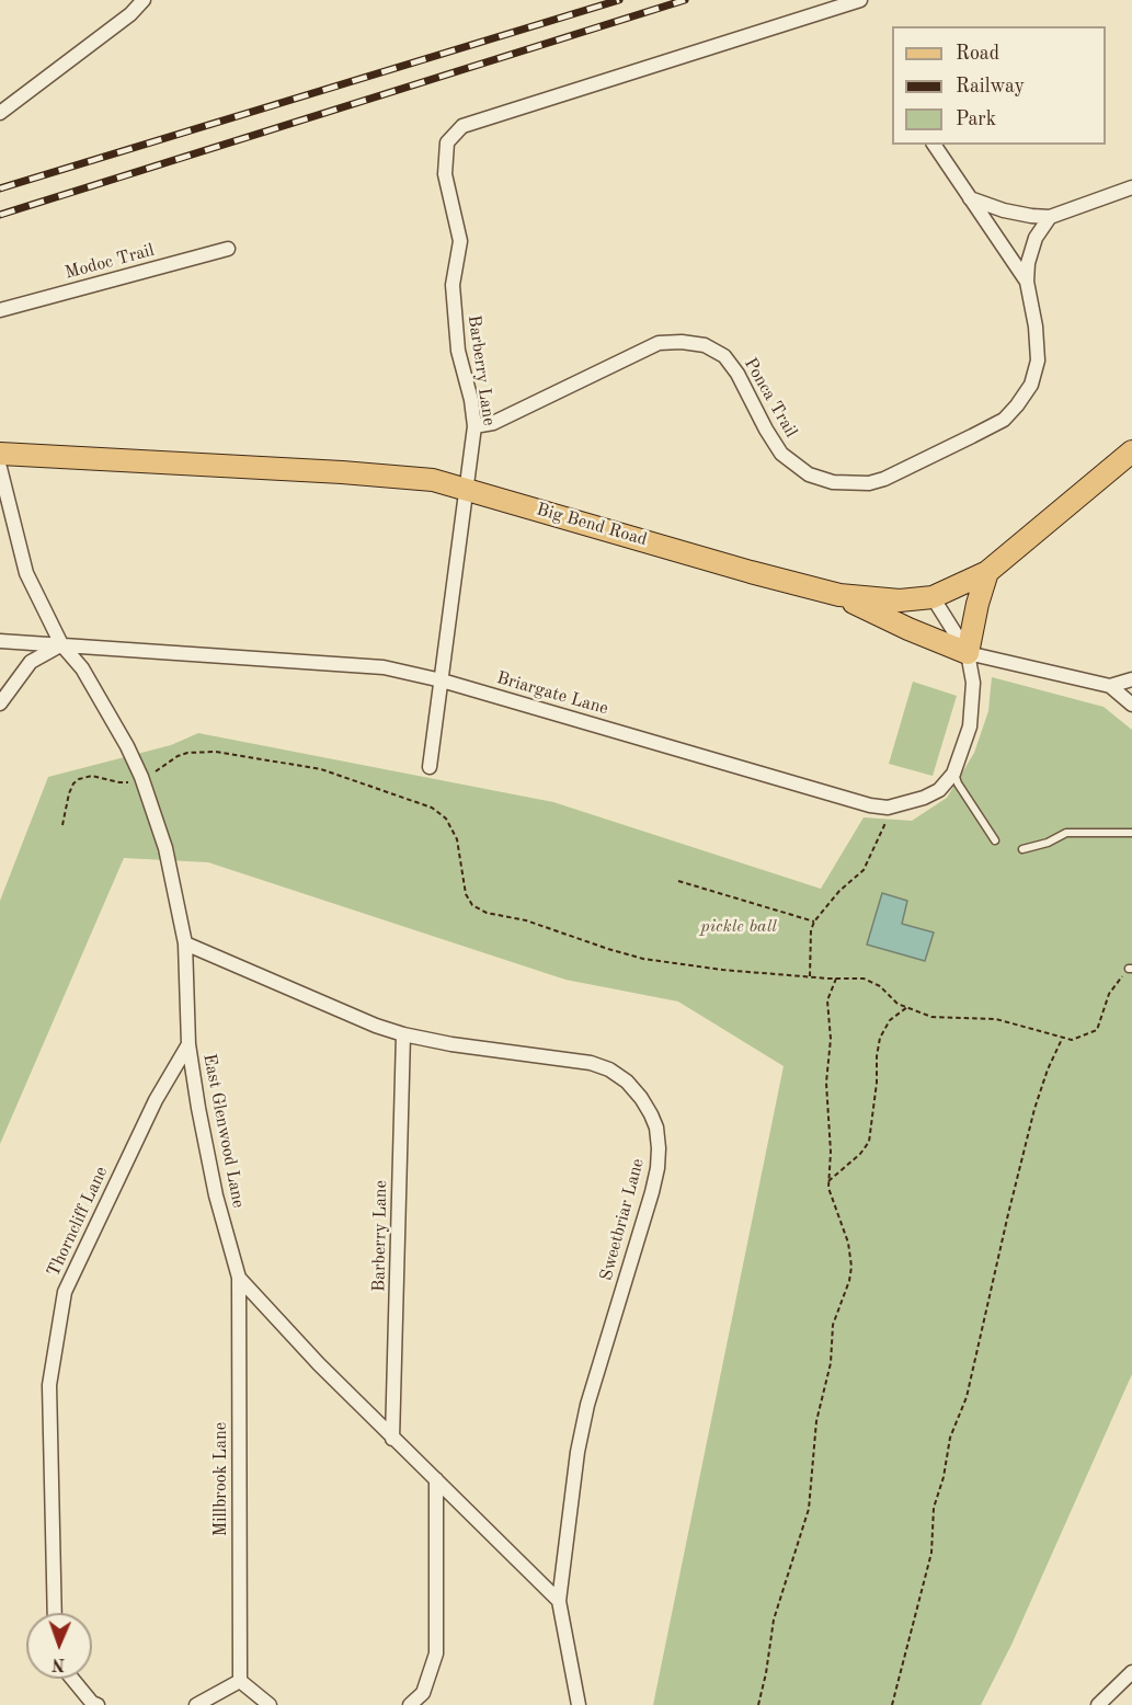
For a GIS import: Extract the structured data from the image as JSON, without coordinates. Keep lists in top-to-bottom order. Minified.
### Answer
{"streets":{"main road":["Big Bend Road"],"street":["Modoc Trail","Barberry Lane","Ponca Trail","Briargate Lane","East Glenwood Lane","Sweetbriar Lane","Thorncliff Lane","Millbrook Lane"]},"crossings":[["Barberry Lane","Ponca Trail"],["Barberry Lane","Big Bend Road"],["Barberry Lane","Briargate Lane"],["Barberry Lane","East Glenwood Lane"],["Barberry Lane","Sweetbriar Lane"],["Briargate Lane","East Glenwood Lane"],["East Glenwood Lane","Sweetbriar Lane"],["East Glenwood Lane","Thorncliff Lane"],["East Glenwood Lane","Millbrook Lane"]],"parks":["pickle ball"],"legend":["Road","Railway","Park"],"north":"bottom"}
